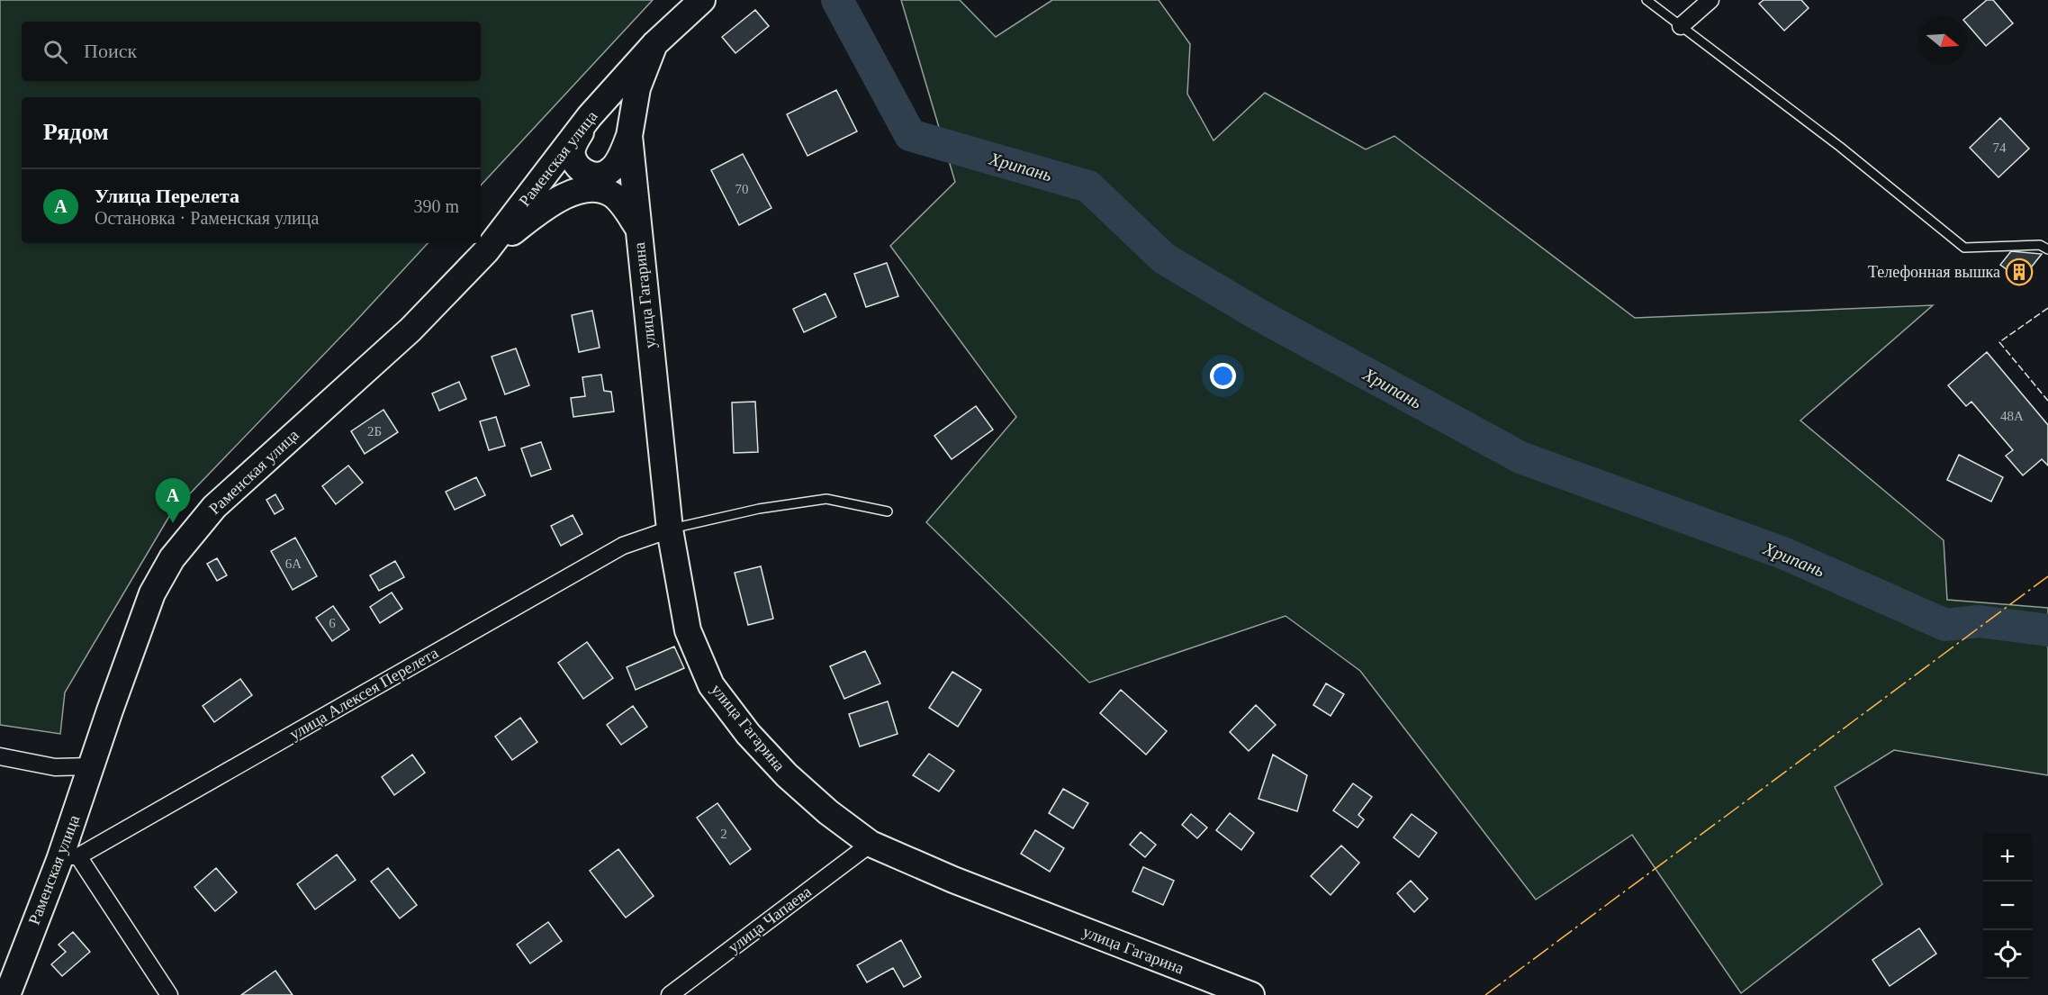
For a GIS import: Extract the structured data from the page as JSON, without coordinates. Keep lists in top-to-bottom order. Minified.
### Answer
{"streets":{"main road":["Раменская улица","улица Гагарина"],"street":["улица Алексея Перелета","улица Чапаева"]},"crossings":[["Раменская улица","улица Гагарина"],["Раменская улица","улица Алексея Перелета"],["улица Гагарина","улица Алексея Перелета"],["улица Гагарина","улица Чапаева"]],"water":["Хрипань"],"places":{"building":["Телефонная вышка"]},"house_numbers":["74","70","48А","2Б","6А","6","2"],"north":"right","page":{"search":"Поиск","heading":"Рядом","list":[{"mark":"A","name":"Улица Перелета","note":"Остановка · Раменская улица","value":"390 m"}],"pins":"A","map_buttons":["+","−"]}}
